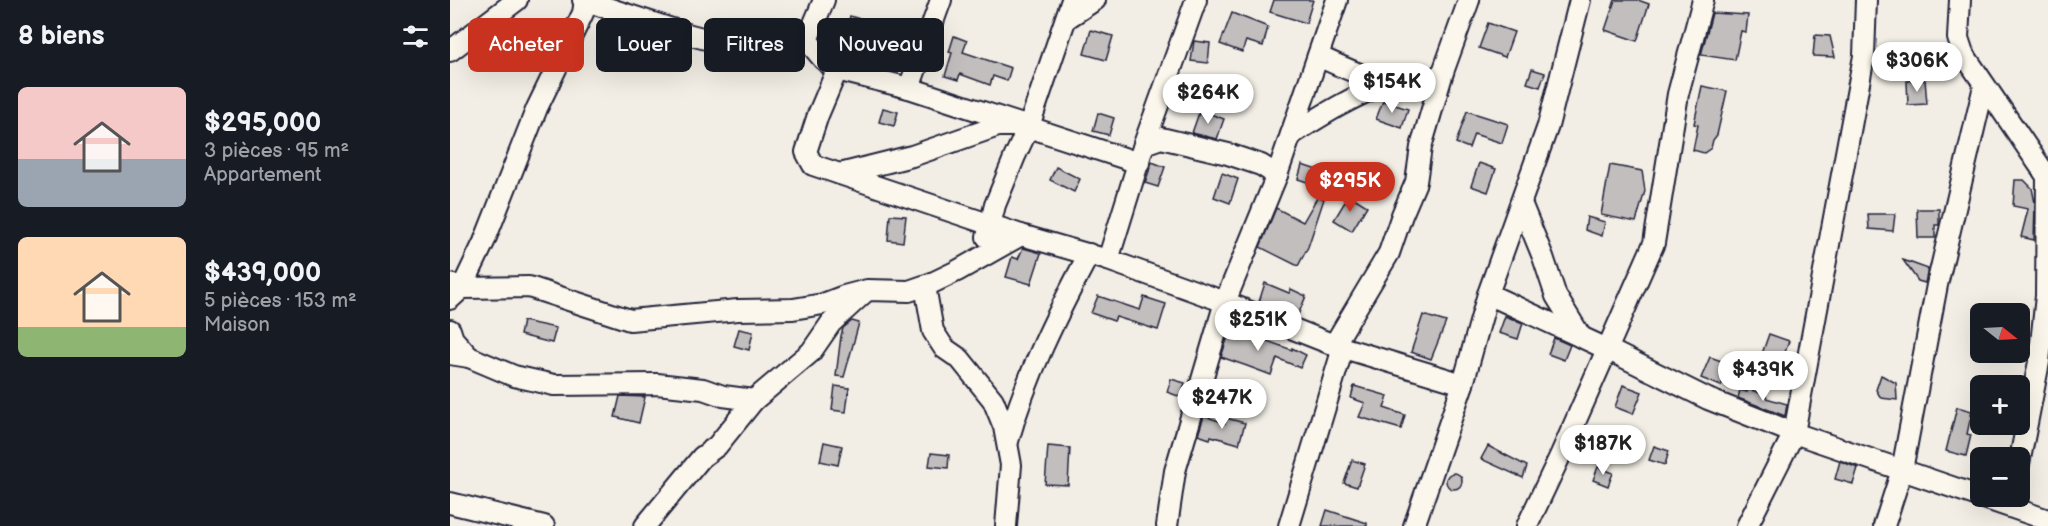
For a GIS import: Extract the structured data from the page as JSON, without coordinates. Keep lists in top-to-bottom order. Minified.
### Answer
{"north":"right","page":{"heading":"8 biens","chip":["Acheter","Louer","Filtres","Nouveau"],"price":["$306K","$154K","$264K","$295K","$251K","$439K","$247K","$187K"],"list":[{"name":"$295,000","note":"3 pièces · 95 m² · Appartement"},{"name":"$439,000","note":"5 pièces · 153 m² · Maison"}],"map_buttons":["+","−"]}}
